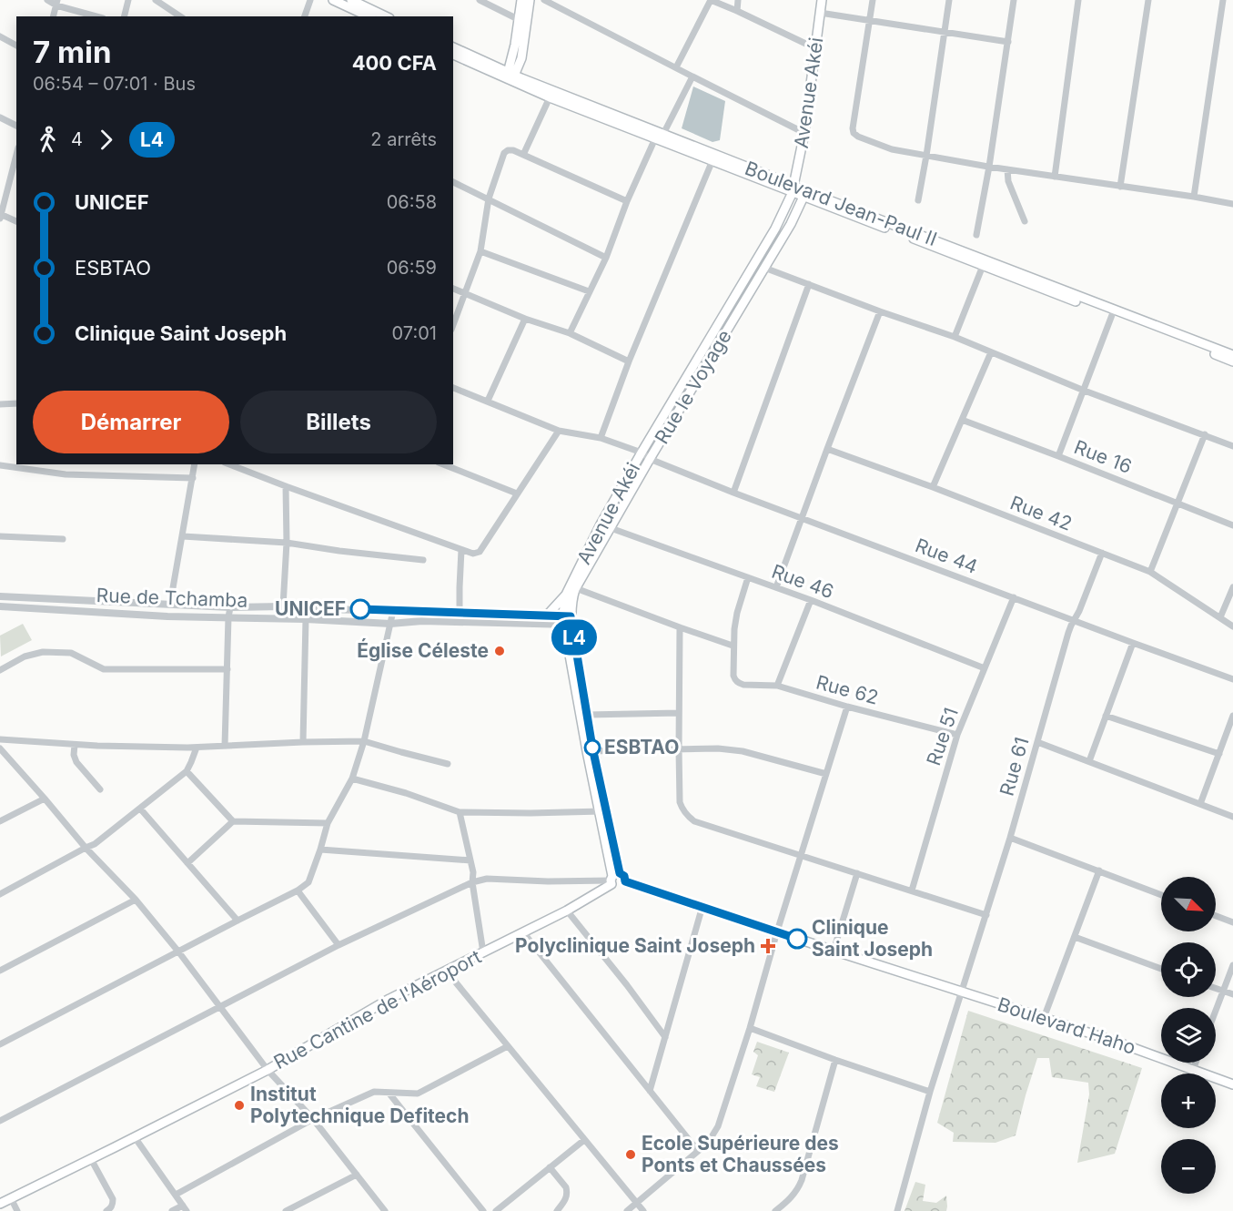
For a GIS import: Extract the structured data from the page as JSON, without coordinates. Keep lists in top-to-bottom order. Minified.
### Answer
{"streets":{"main road":["Avenue Akéi","Boulevard Jean-Paul II","Rue le Voyage","Rue Cantine de l'Aéroport","Boulevard Haho"],"street":["Rue 16","Rue 42","Rue 44","Rue 46","Rue de Tchamba","Rue 62","Rue 51","Rue 61"]},"crossings":[["Avenue Akéi","Boulevard Jean-Paul II"],["Avenue Akéi","Rue le Voyage"],["Avenue Akéi","Rue 44"],["Avenue Akéi","Rue 46"],["Avenue Akéi","Rue de Tchamba"],["Boulevard Jean-Paul II","Rue le Voyage"],["Rue le Voyage","Rue 44"],["Rue le Voyage","Rue 46"],["Rue le Voyage","Rue de Tchamba"],["Rue le Voyage","Rue Cantine de l'Aéroport"],["Rue le Voyage","Boulevard Haho"],["Rue 42","Rue 61"],["Rue 44","Rue 51"],["Rue 44","Rue 61"],["Rue 46","Rue 51"],["Rue 62","Rue 51"],["Rue 61","Boulevard Haho"],["Rue Cantine de l'Aéroport","Boulevard Haho"]],"places":{"other":["UNICEF","Église Céleste","ESBTAO","Clinique Saint Joseph","Institut Polytechnique Defitech","Ecole Supérieure des Ponts et Chaussées"],"health":["Polyclinique Saint Joseph"]},"lines":["bus line L4"],"north":"bottom right","page":{"on_map":"L4","heading":["7 min","06:54 – 07:01 · Bus","400 CFA"],"legs":["4","L4","2 arrêts"],"list":[{"name":"UNICEF","value":"06:58"},{"name":"ESBTAO","value":"06:59"},{"name":"Clinique Saint Joseph","value":"07:01"}],"buttons":["Démarrer","Billets"],"map_buttons":["+","−"]}}
